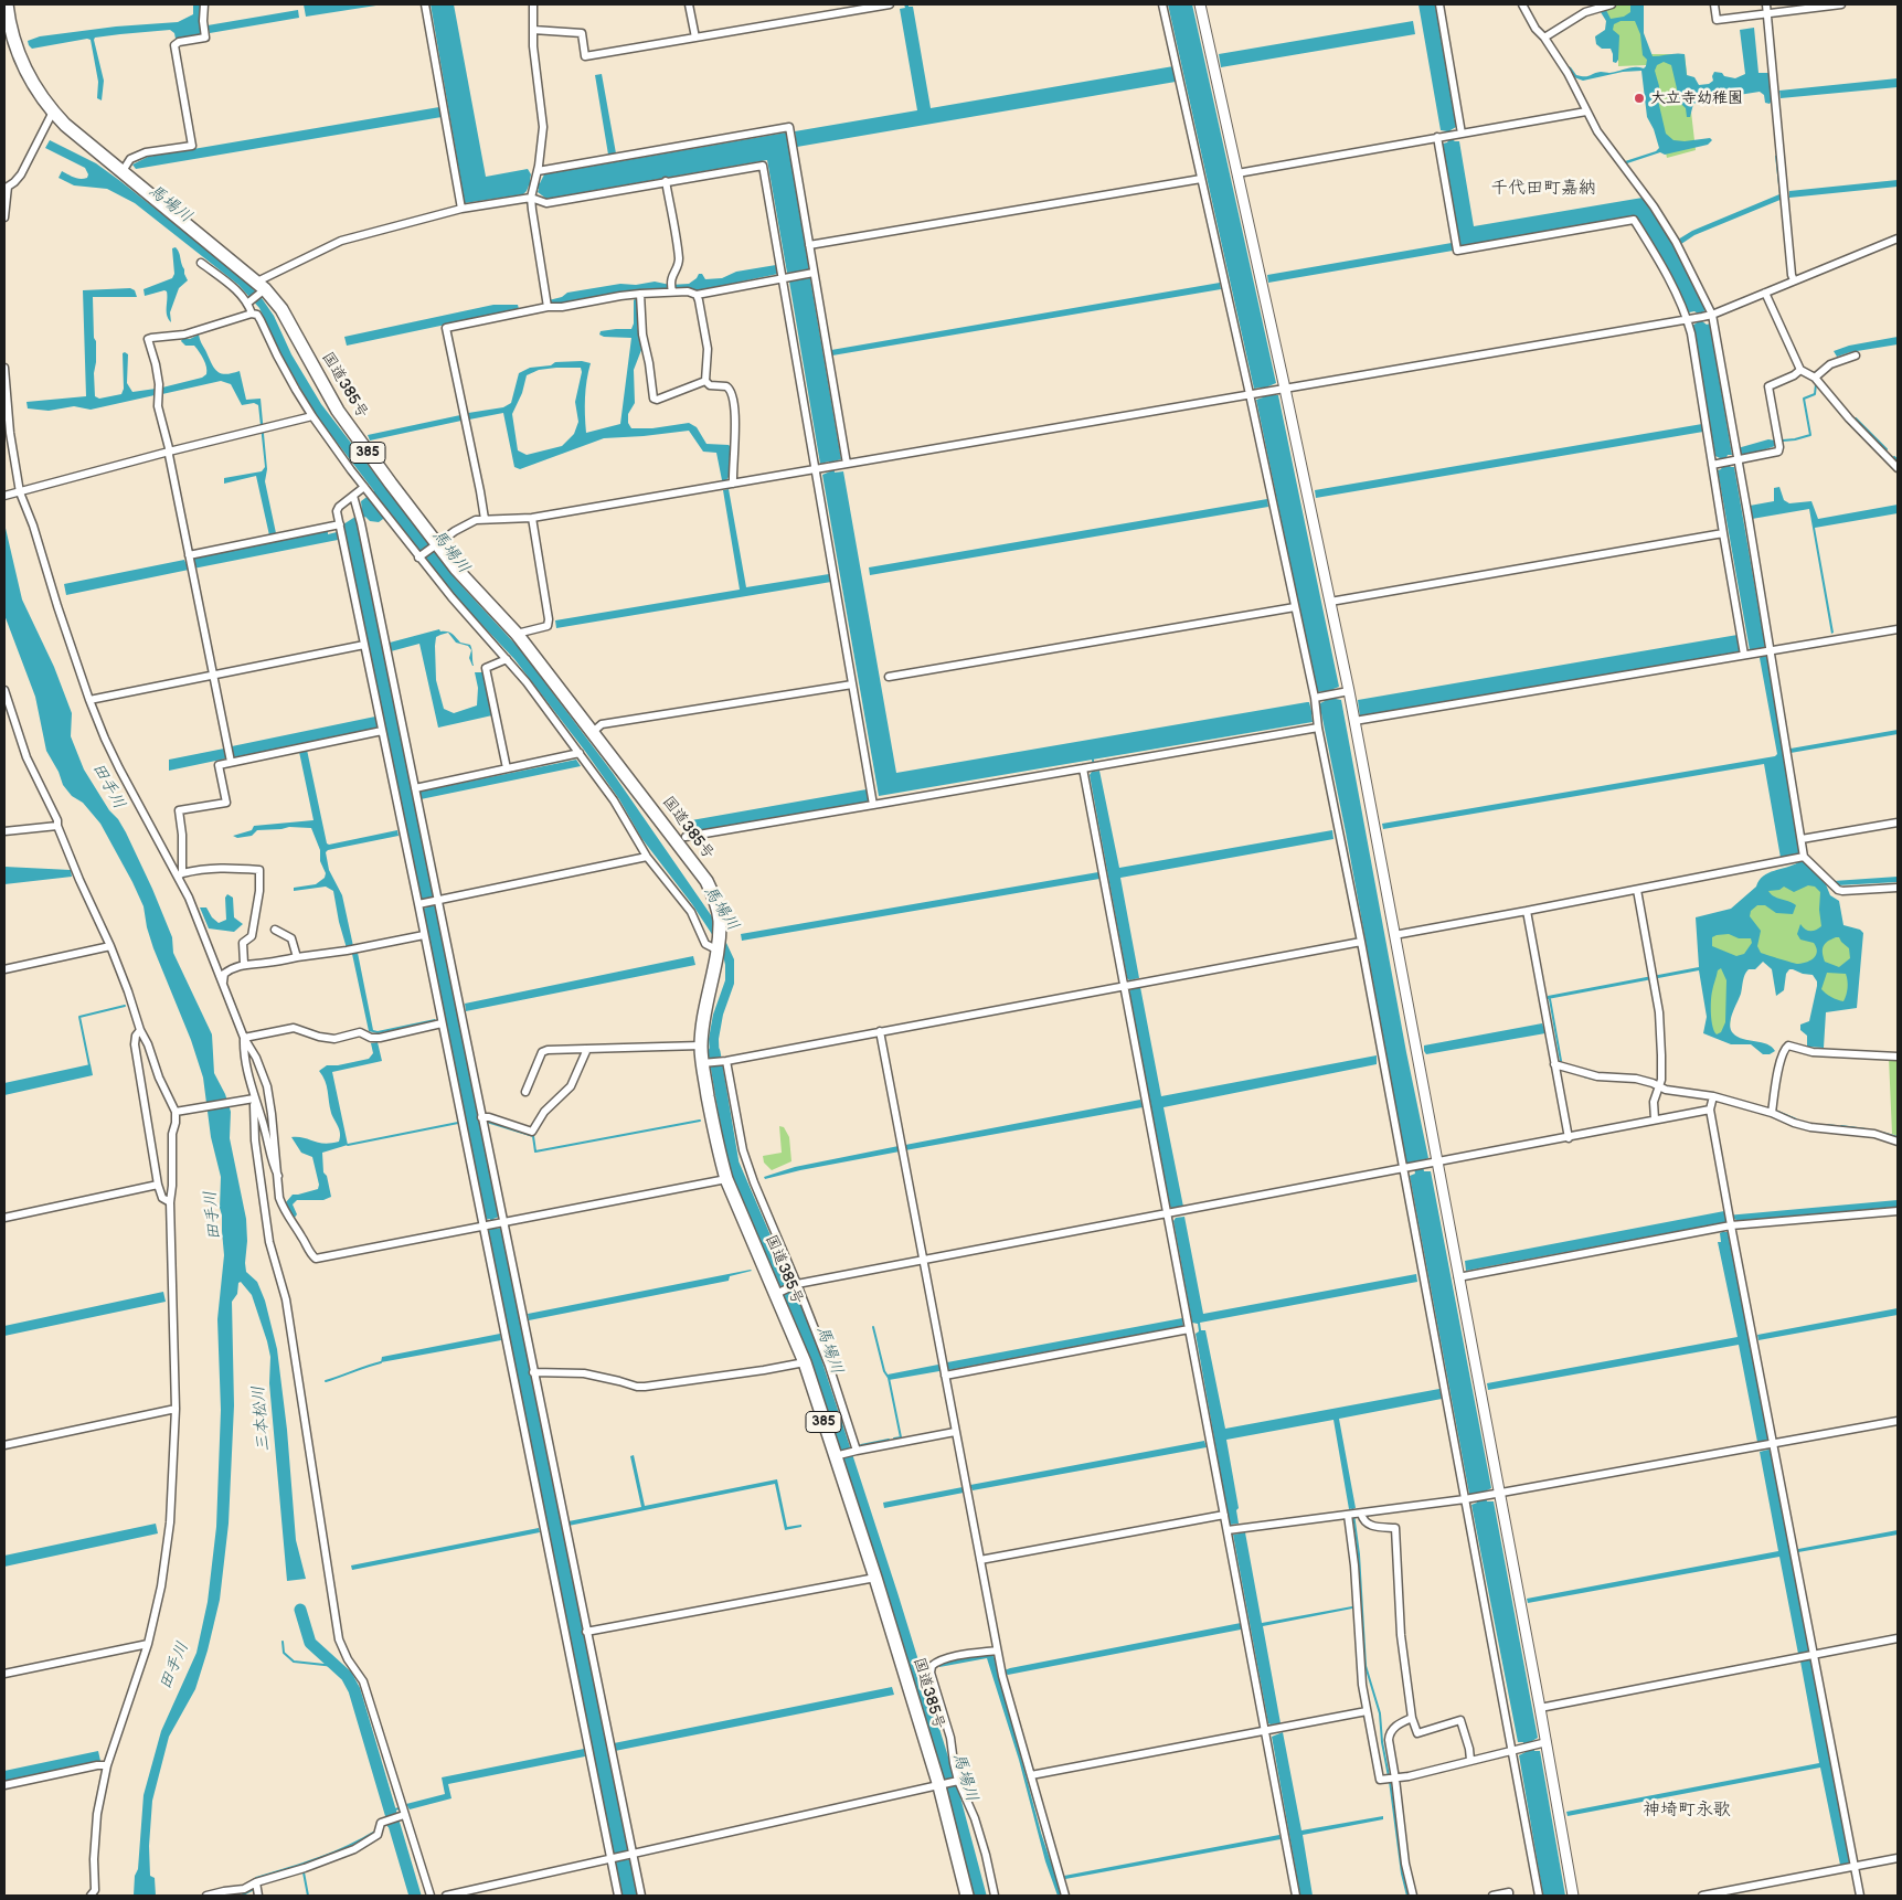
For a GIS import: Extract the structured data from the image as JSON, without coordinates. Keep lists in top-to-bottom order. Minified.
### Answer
{"streets":{"highway":["国道385号","385"]},"districts":["千代田町嘉納","神埼町永歌"],"water":["馬場川","田手川","三本松川"],"places":["大立寺幼稚園"]}
